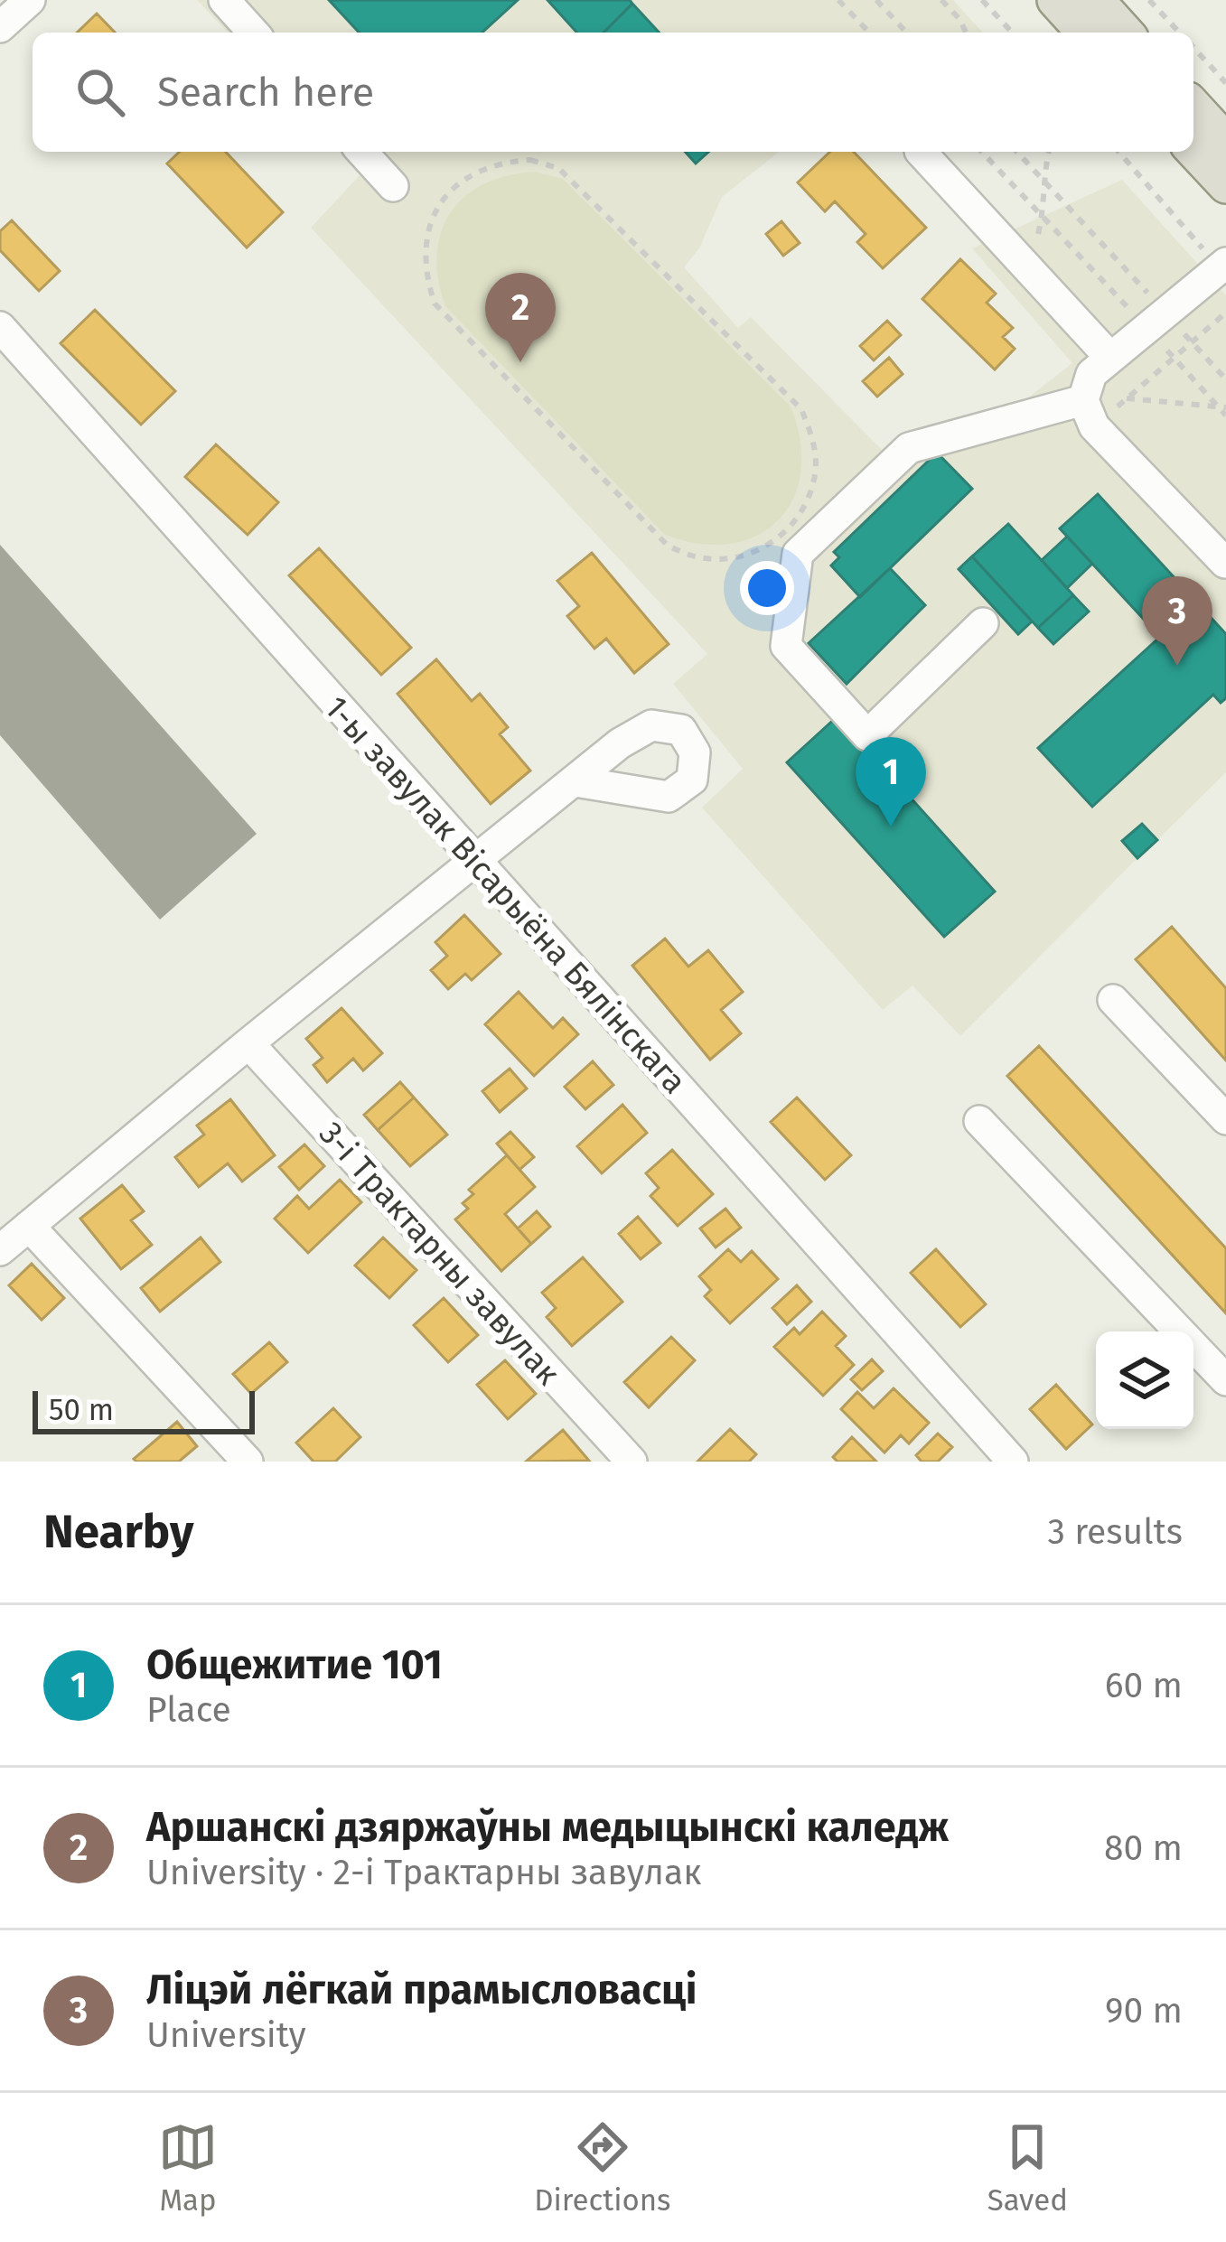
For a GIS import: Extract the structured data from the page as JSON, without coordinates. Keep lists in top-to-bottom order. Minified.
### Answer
{"streets":{"street":["1-ы завулак Вісарыёна Бялінскага","3-і Трактарны завулак"]},"scale_bar":"50 m","page":{"search":"Search here","pins":["2","3","1"],"scale":"50 m","heading":["Nearby","3 results"],"list":[{"mark":"1","name":"Общежитие 101","note":"Place","value":"60 m"},{"mark":"2","name":"Аршанскі дзяржаўны медыцынскі каледж","note":"University · 2-і Трактарны завулак","value":"80 m"},{"mark":"3","name":"Ліцэй лёгкай прамысловасці","note":"University","value":"90 m"}],"nav":["Map","Directions","Saved"]}}
